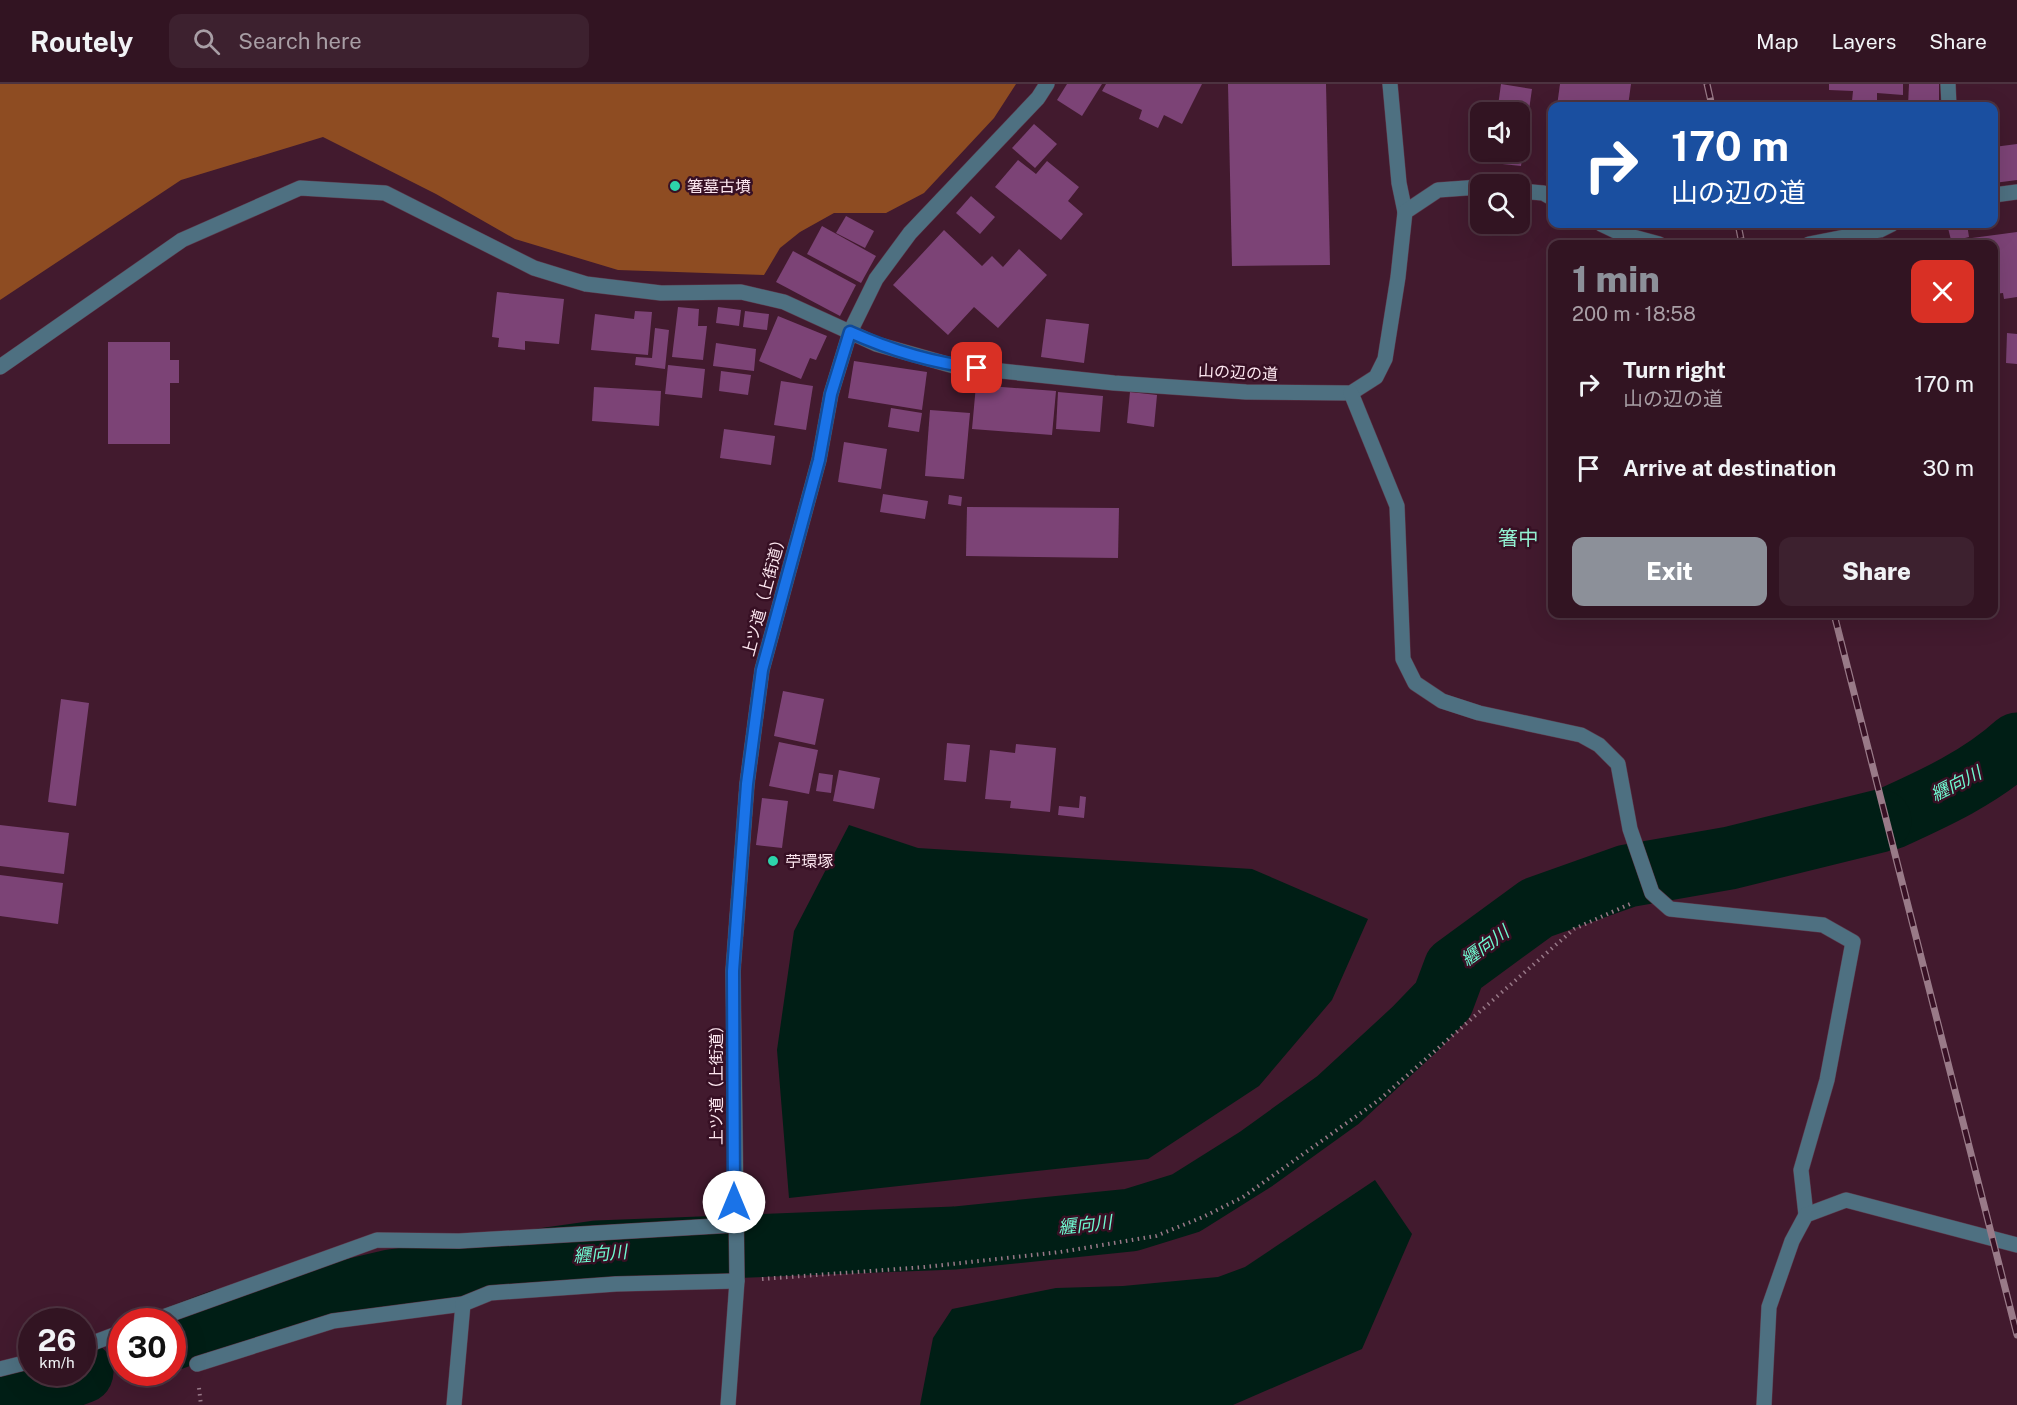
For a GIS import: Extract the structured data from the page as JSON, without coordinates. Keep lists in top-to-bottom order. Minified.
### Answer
{"streets":{"street":["山の辺の道","上ツ道（上街道）"]},"crossings":[["山の辺の道","上ツ道（上街道）"]],"districts":["箸中"],"water":["纒向川"],"places":["箸墓古墳","苧環塚"],"page":{"header":"Routely","search":"Search here","nav":["Map","Layers","Share"],"turn":["170 m","山の辺の道"],"heading":["1 min","200 m · 18:58"],"list":[{"name":"Turn right","note":"山の辺の道","value":"170 m"},{"name":"Arrive at destination","value":"30 m"}],"buttons":["Exit","Share"],"speed":"26 km/h","limit":"30"}}
